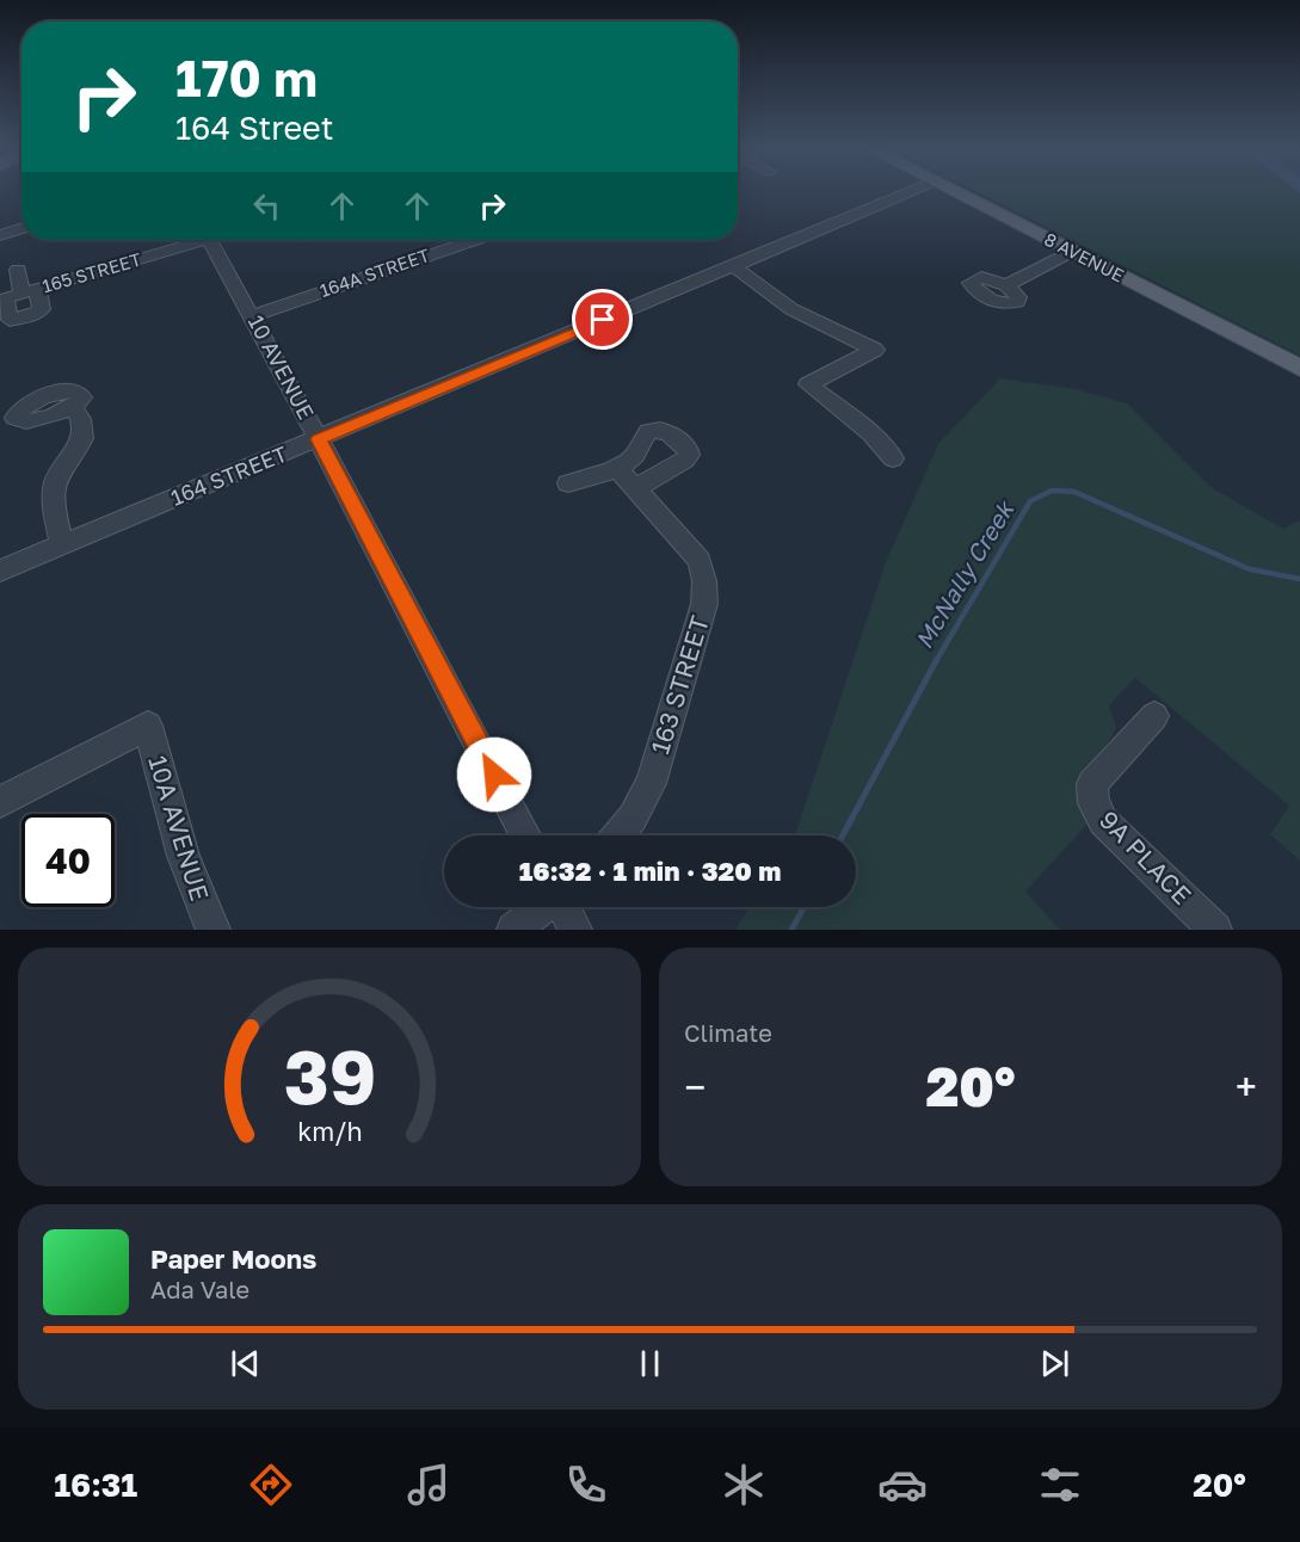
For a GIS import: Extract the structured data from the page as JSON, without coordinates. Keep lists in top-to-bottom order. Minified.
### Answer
{"streets":{"main road":["8 AVENUE"],"street":["165 STREET","164A STREET","10 AVENUE","164 STREET","163 STREET","10A AVENUE","9A PLACE"]},"crossings":[["164A STREET","10 AVENUE"],["10 AVENUE","164 STREET"]],"water":["McNally Creek"],"page":{"turn":["170 m","164 Street"],"limit":"40","trip":"16:32 · 1 min · 320 m","tile":"Climate","heat":["−","20°","+"],"song":["Paper Moons","Ada Vale"],"tabs":["16:31","20°"],"gauge":["39","km/h"]}}
